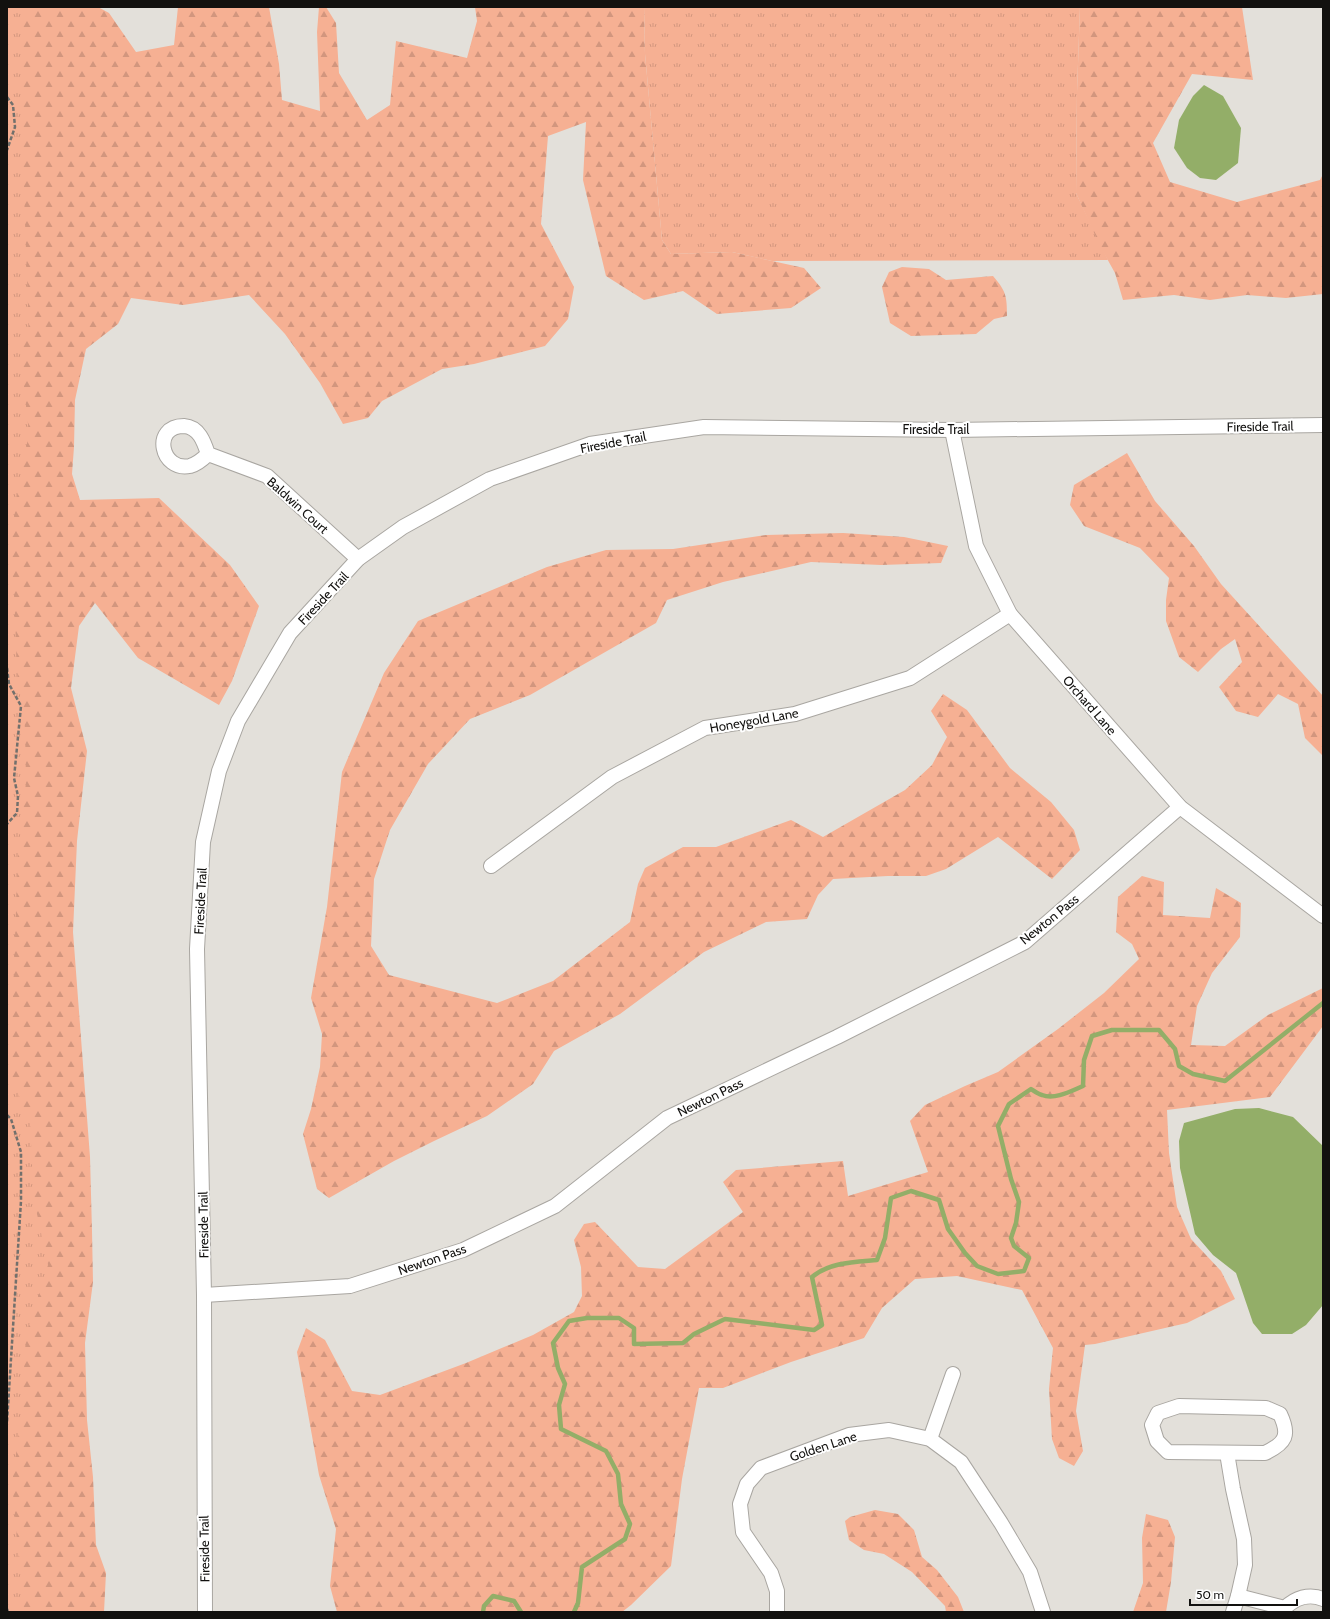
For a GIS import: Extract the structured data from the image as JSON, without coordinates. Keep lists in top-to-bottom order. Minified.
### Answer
{"streets":{"street":["Fireside Trail","Baldwin Court","Orchard Lane","Honeygold Lane","Newton Pass","Golden Lane"]},"crossings":[["Fireside Trail","Baldwin Court"],["Fireside Trail","Orchard Lane"],["Fireside Trail","Newton Pass"],["Orchard Lane","Honeygold Lane"],["Orchard Lane","Newton Pass"]],"scale_bar":"50 m"}
